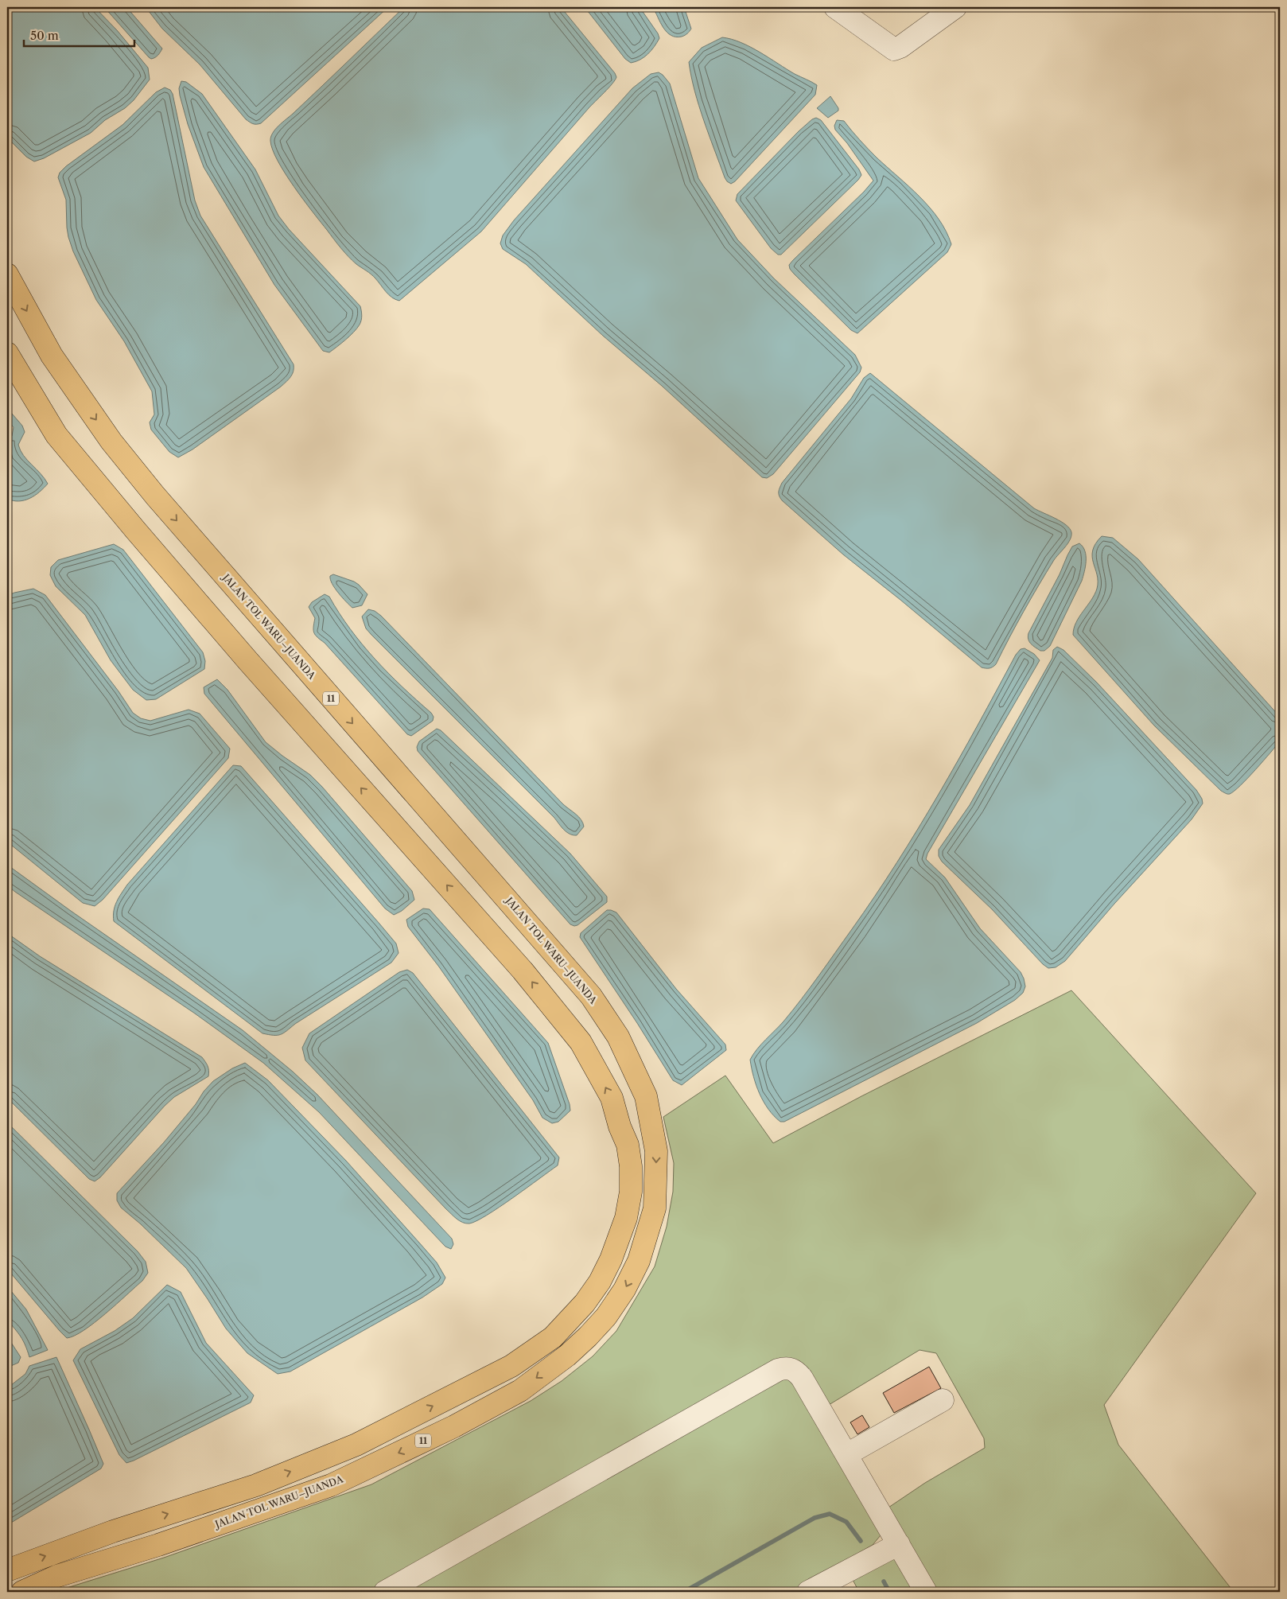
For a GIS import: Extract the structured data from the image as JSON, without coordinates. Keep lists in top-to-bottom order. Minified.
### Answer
{"streets":{"highway":["JALAN TOL WARU–JUANDA","11"]},"scale_bar":"50 m"}
